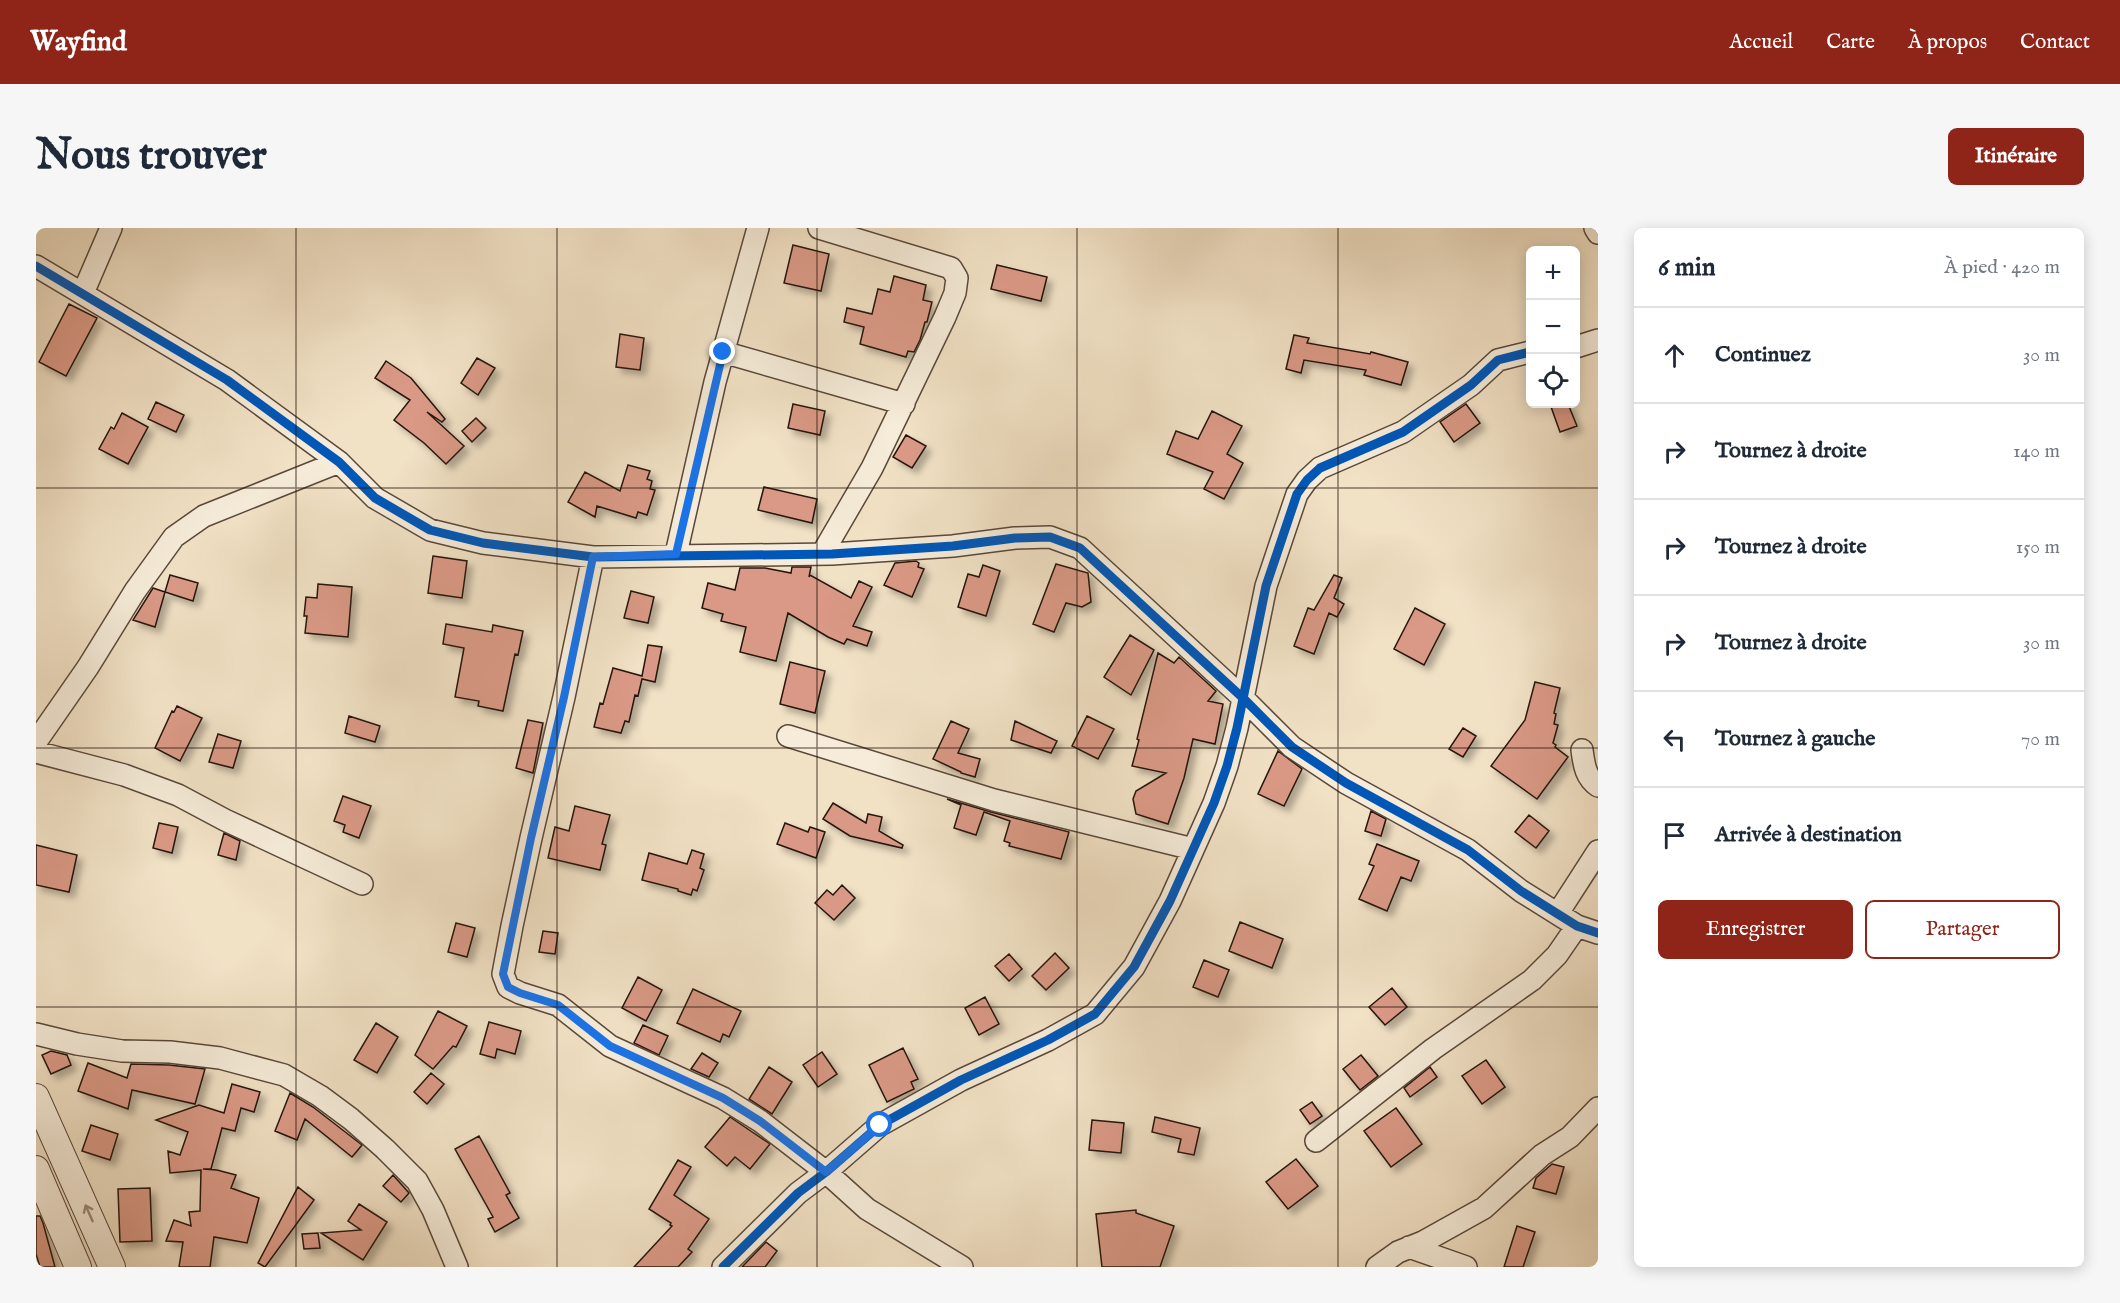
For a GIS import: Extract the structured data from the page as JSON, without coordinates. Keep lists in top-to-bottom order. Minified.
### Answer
{"page":{"header":"Wayfind","nav":["Accueil","Carte","À propos","Contact"],"buttons":["Itinéraire",["Enregistrer","Partager"]],"title":"Nous trouver","heading":["6 min","À pied · 420 m"],"map_buttons":["+","−"],"list":[["Continuez","30 m"],["Tournez à droite","140 m"],["Tournez à droite","150 m"],["Tournez à droite","30 m"],["Tournez à gauche","70 m"],"Arrivée à destination"]}}
